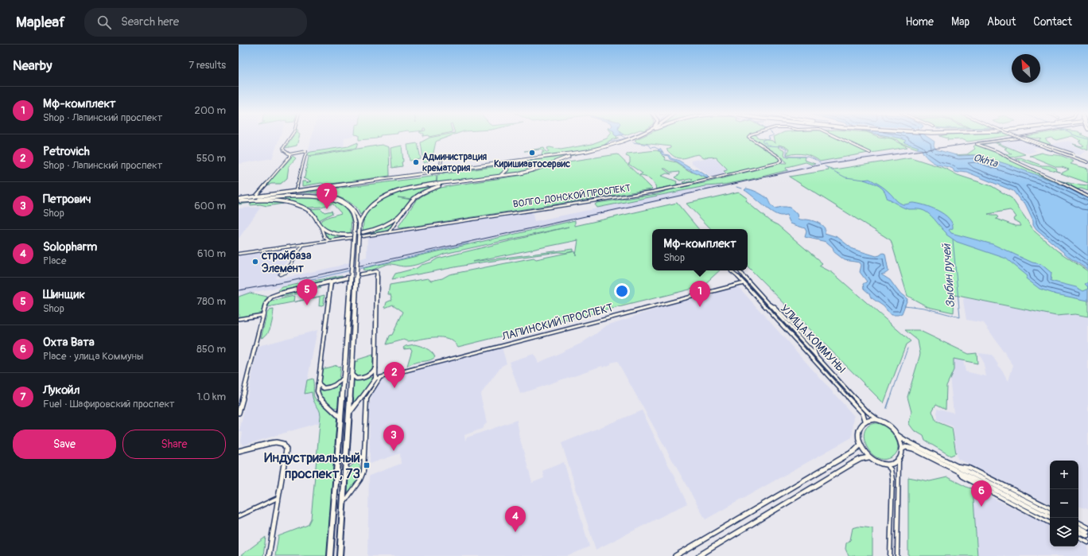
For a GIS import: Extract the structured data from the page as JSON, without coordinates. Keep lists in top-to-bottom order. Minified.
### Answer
{"streets":{"street":["ВОЛГО-ДОНСКОЙ ПРОСПЕКТ","ЛАПИНСКИЙ ПРОСПЕКТ","УЛИЦА КОММУНЫ"]},"crossings":[["ЛАПИНСКИЙ ПРОСПЕКТ","УЛИЦА КОММУНЫ"]],"water":["Okhta","Зыбин ручей"],"places":{"other":["Киришиавтосервис","Администрация крематория","стройбаза Элемент"],"transit":["Индустриальный проспект, 73"]},"north":"top left","page":{"header":"Mapleaf","search":"Search here","nav":["Home","Map","About","Contact"],"heading":["Nearby","7 results"],"list":[{"mark":"1","name":"Мф-комплект","note":"Shop · Лапинский проспект","value":"200 m"},{"mark":"2","name":"Petrovich","note":"Shop · Лапинский проспект","value":"550 m"},{"mark":"3","name":"Петрович","note":"Shop","value":"600 m"},{"mark":"4","name":"Solopharm","note":"Place","value":"610 m"},{"mark":"5","name":"Шинщик","note":"Shop","value":"780 m"},{"mark":"6","name":"Охта Вата","note":"Place · улица Коммуны","value":"850 m"},{"mark":"7","name":"Лукойл","note":"Fuel · Шафировский проспект","value":"1.0 km"}],"pins":["7","5","1","2","3","6","4"],"popup":["Мф-комплект","Shop"],"buttons":["Save","Share"],"map_buttons":["+","−"]}}
